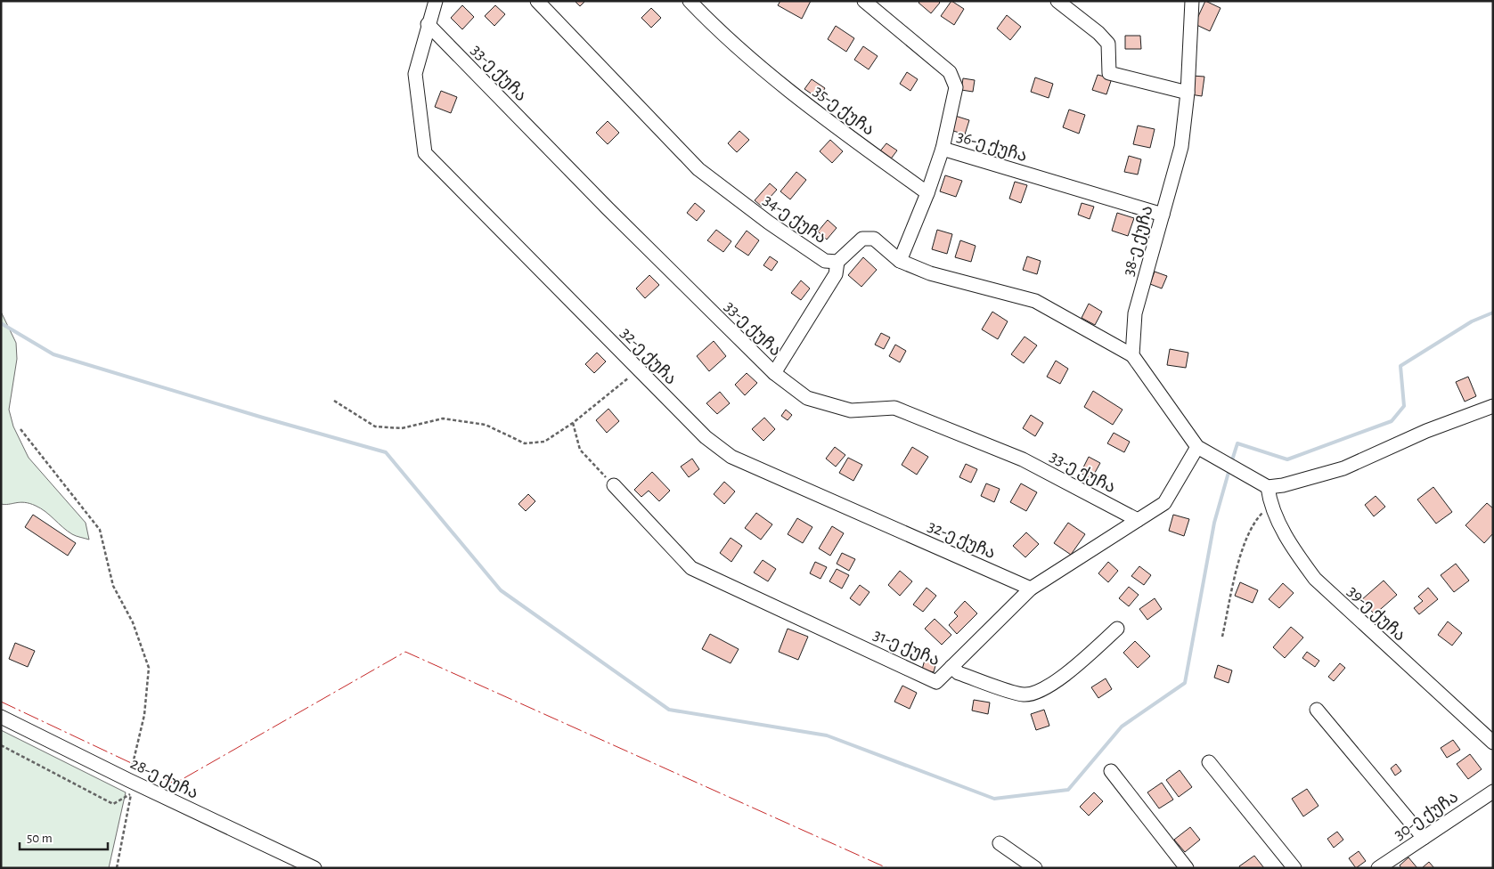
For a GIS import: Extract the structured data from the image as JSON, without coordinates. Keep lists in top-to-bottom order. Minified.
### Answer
{"streets":{"street":["33-ე ქუჩა","35-ე ქუჩა","36-ე ქუჩა","34-ე ქუჩა","38-ე ქუჩა","32-ე ქუჩა","39-ე ქუჩა","31-ე ქუჩა","28-ე ქუჩა","30-ე ქუჩა"]},"crossings":[["33-ე ქუჩა","32-ე ქუჩა"],["33-ე ქუჩა","31-ე ქუჩა"],["36-ე ქუჩა","38-ე ქუჩა"],["34-ე ქუჩა","38-ე ქუჩა"],["32-ე ქუჩა","31-ე ქუჩა"]],"scale_bar":"50 m"}
